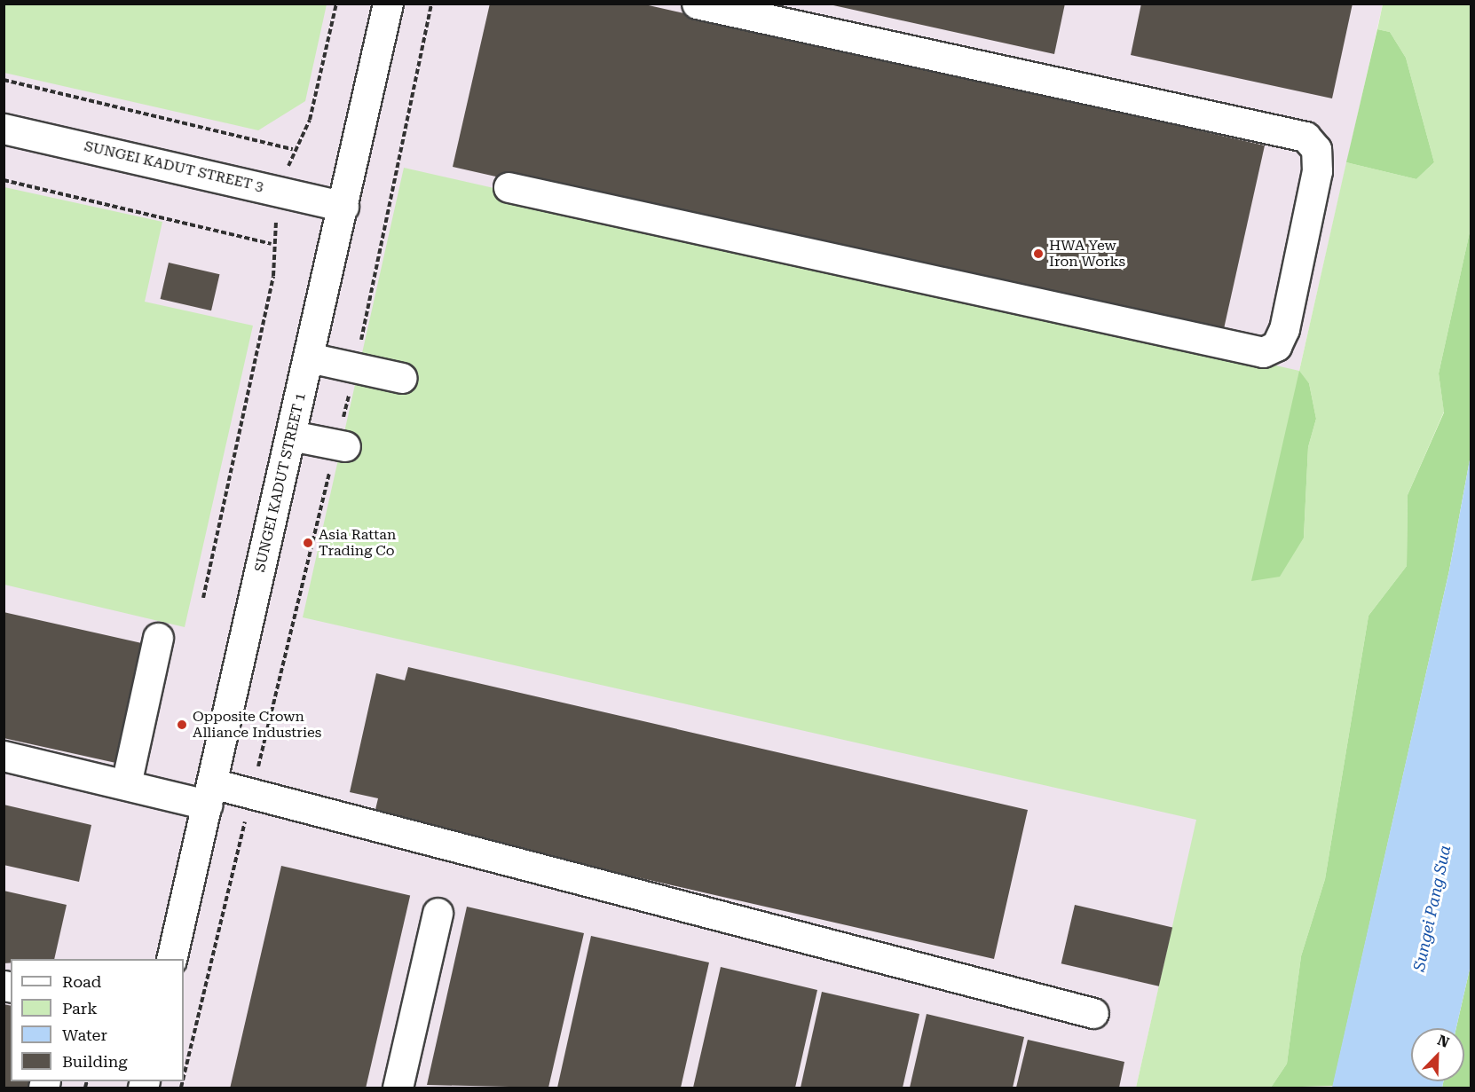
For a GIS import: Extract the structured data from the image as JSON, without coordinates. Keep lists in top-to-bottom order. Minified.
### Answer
{"streets":{"street":["SUNGEI KADUT STREET 3","SUNGEI KADUT STREET 1"]},"crossings":[["SUNGEI KADUT STREET 3","SUNGEI KADUT STREET 1"]],"water":["Sungei Pang Sua"],"places":["HWA Yew Iron Works","Asia Rattan Trading Co","Opposite Crown Alliance Industries"],"legend":["Road","Park","Water","Building"],"north":"top right"}
